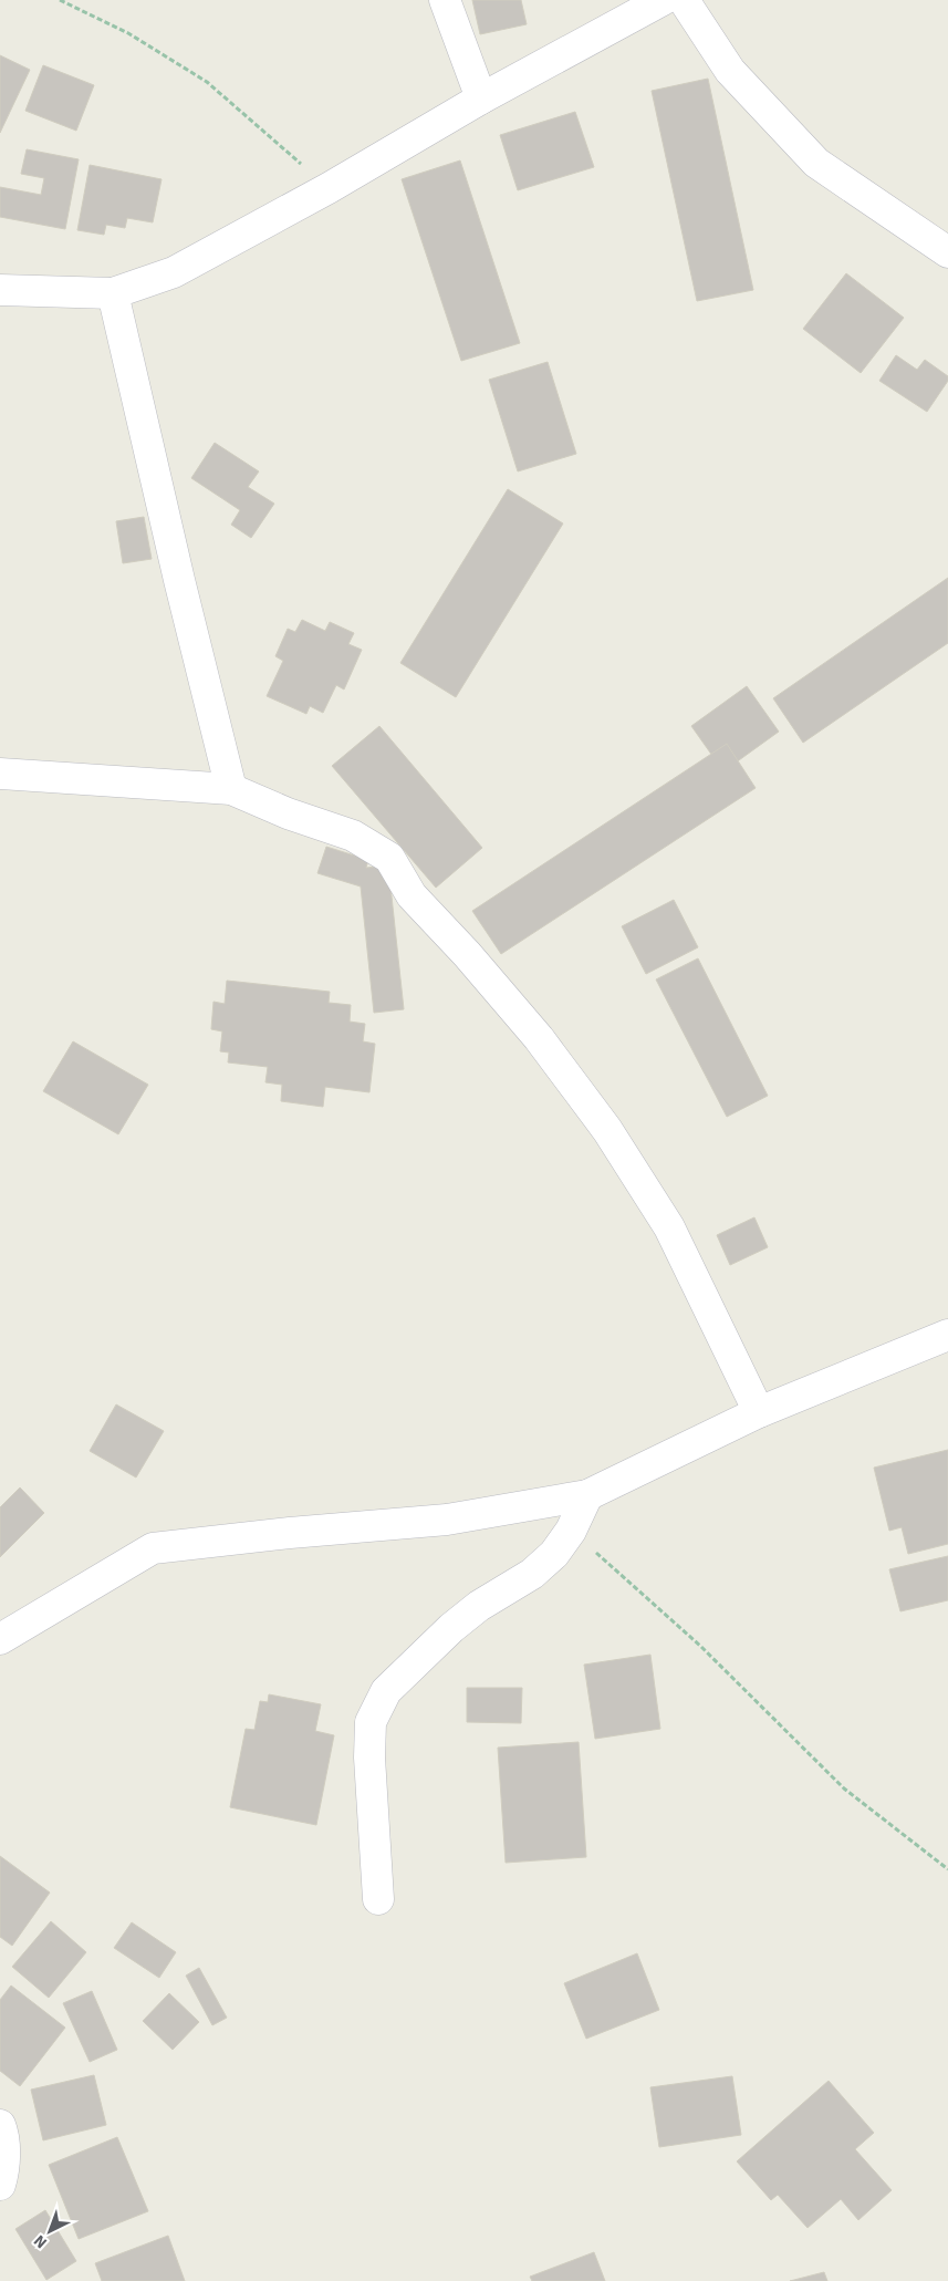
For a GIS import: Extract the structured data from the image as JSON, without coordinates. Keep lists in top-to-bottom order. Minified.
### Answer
{"north":"bottom left"}
